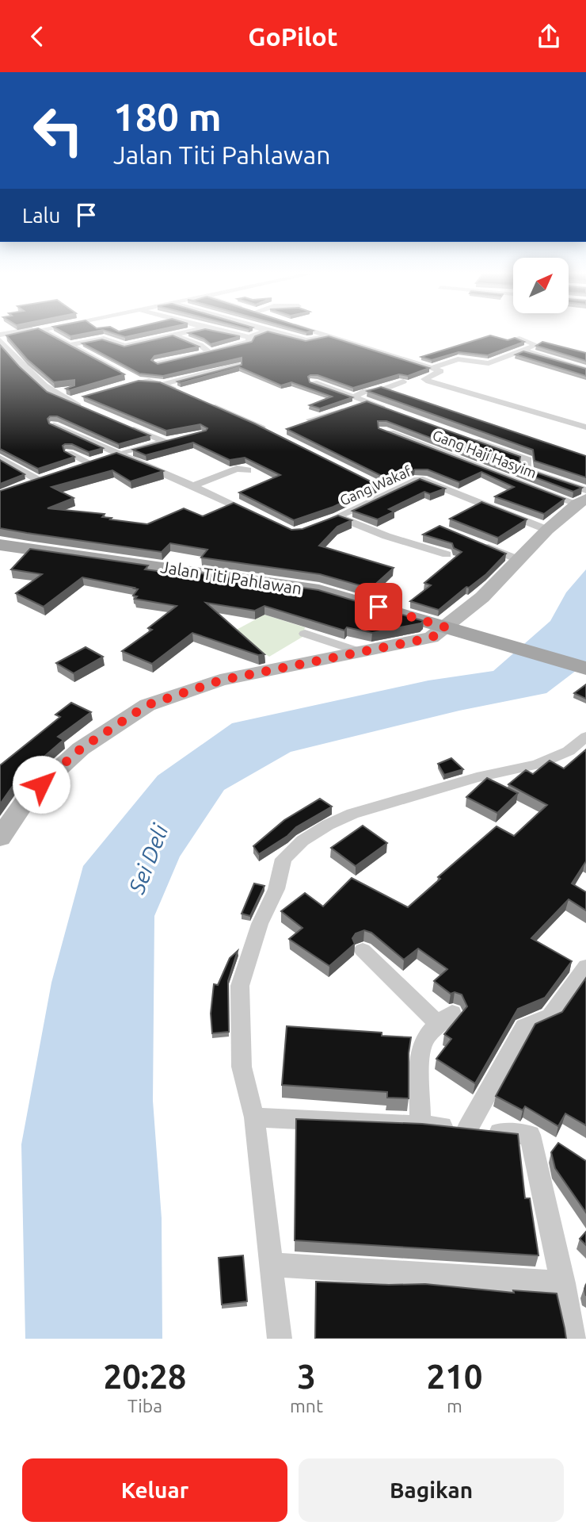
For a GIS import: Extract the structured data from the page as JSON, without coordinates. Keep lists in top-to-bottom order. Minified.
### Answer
{"streets":{"main road":["Jalan Titi Pahlawan"],"street":["Gang Haji Hasyim","Gang Wakaf"]},"water":["Sei Deli"],"north":"top right","page":{"header":"GoPilot","turn":["180 m","Jalan Titi Pahlawan"],"then":"Lalu","eta":["20:28","Tiba","3","mnt","210","m"],"buttons":["Keluar","Bagikan"]}}
